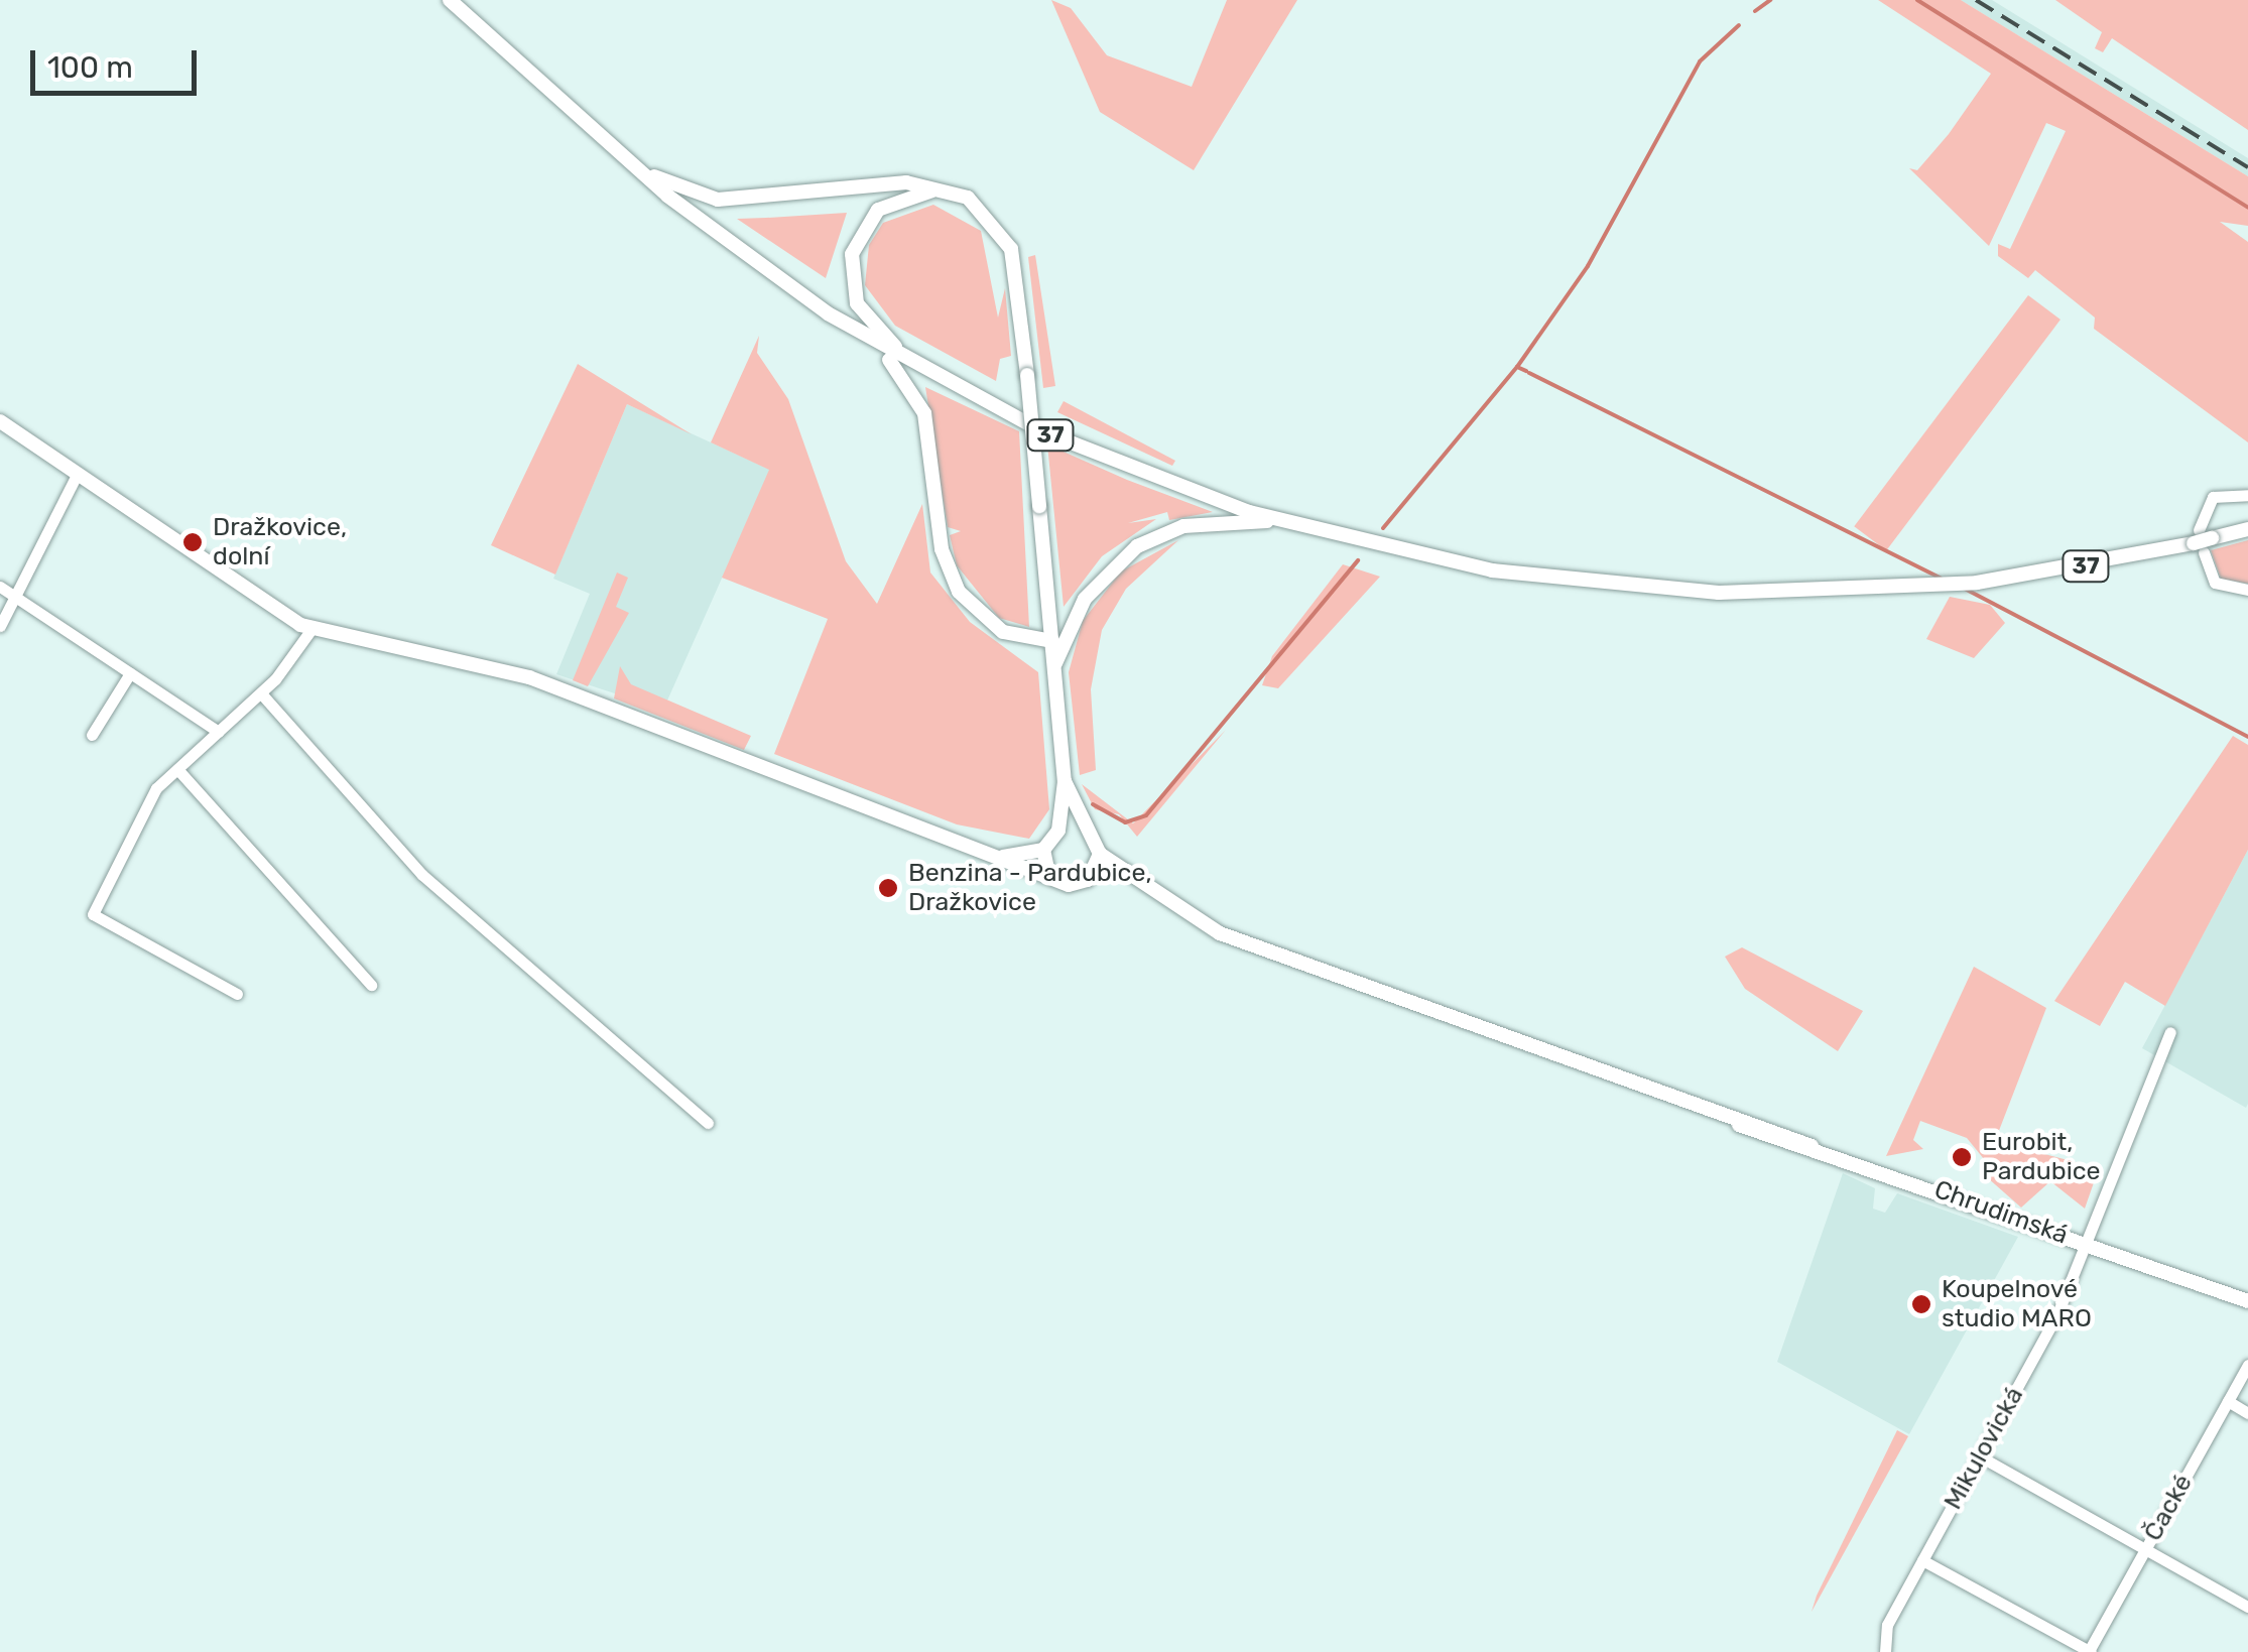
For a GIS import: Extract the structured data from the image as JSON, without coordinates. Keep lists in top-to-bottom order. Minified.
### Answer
{"streets":{"main road":["37","Chrudimská"],"street":["Mikulovická","Čacké"]},"crossings":[["Chrudimská","Mikulovická"]],"places":["Dražkovice, dolní","Benzina - Pardubice, Dražkovice","Eurobit, Pardubice","Koupelnové studio MARO"],"scale_bar":"100 m"}
